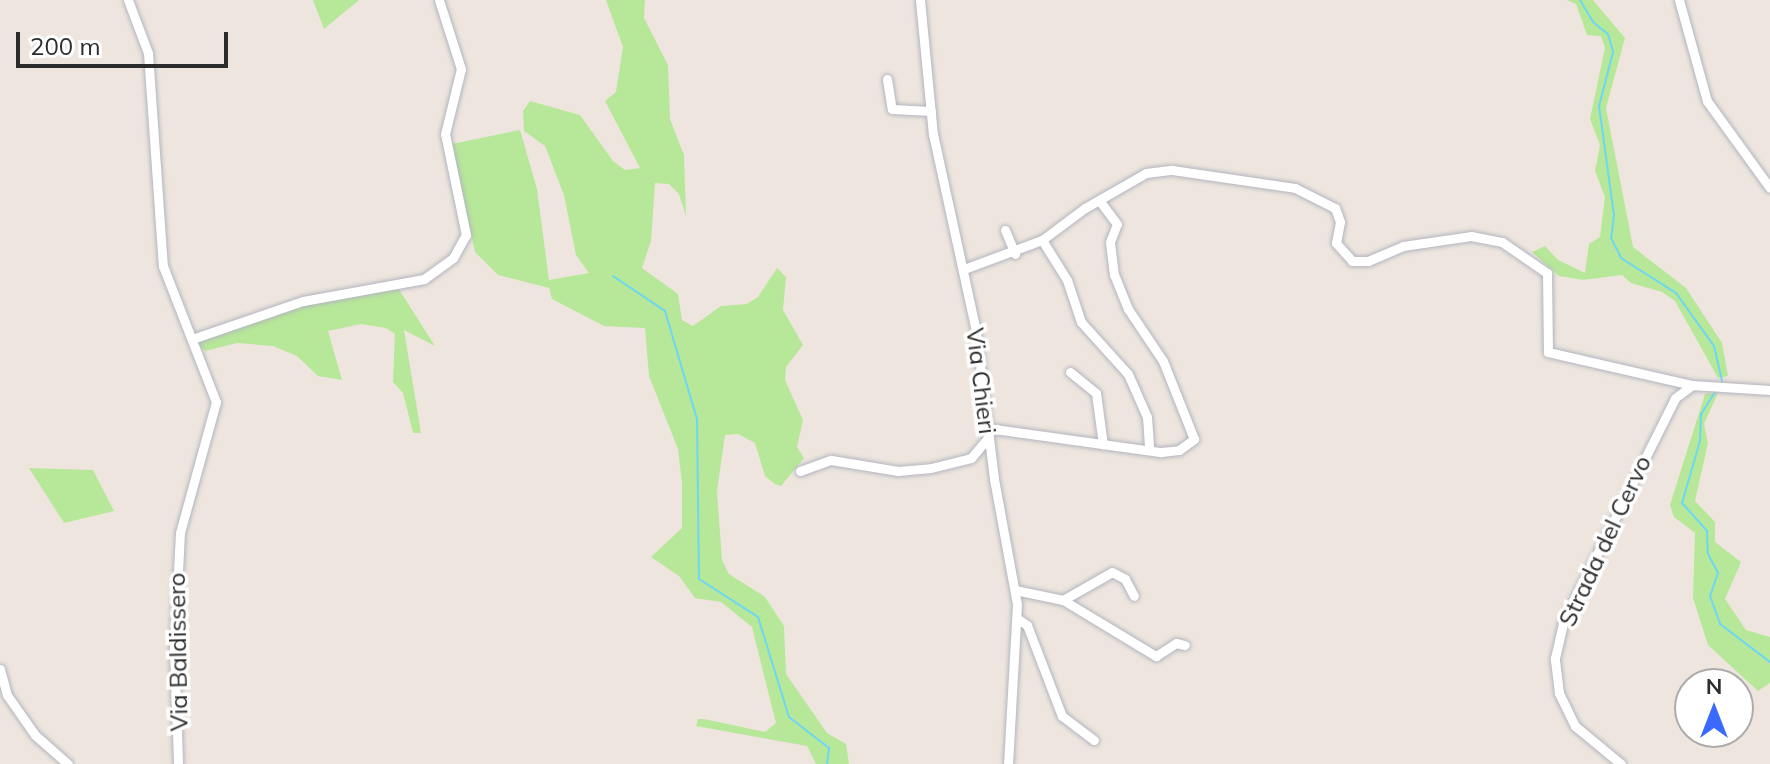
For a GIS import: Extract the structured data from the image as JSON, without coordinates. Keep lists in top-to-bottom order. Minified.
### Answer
{"streets":{"street":["Via Chieri","Strada del Cervo","Via Baldissero"]},"scale_bar":"200 m","north":"top"}
